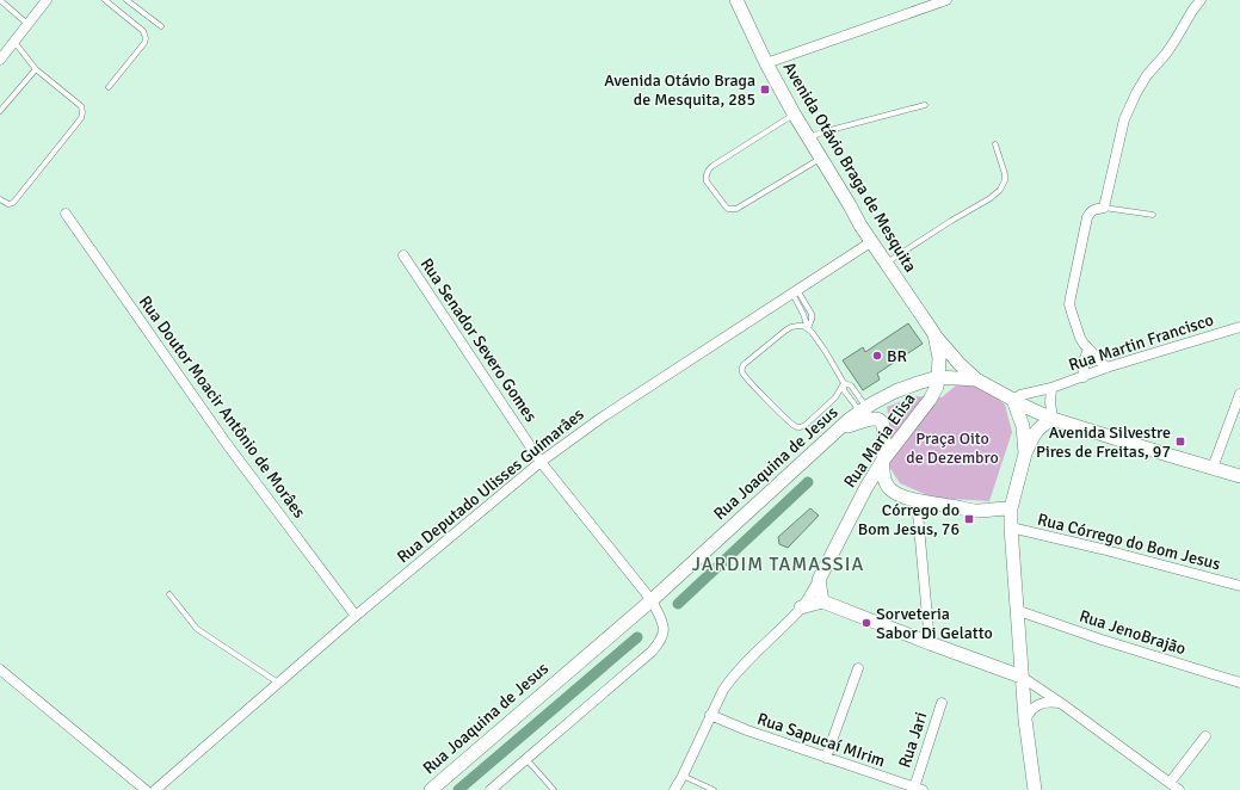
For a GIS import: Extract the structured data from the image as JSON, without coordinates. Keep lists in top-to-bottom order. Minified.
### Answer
{"streets":{"main road":["Avenida Otávio Braga de Mesquita","Rua Maria Elisa","Rua Joaquina de Jesus"],"street":["Rua Senador Severo Gomes","Rua Martin Francisco","Rua Doutor Moacir Antônio de Morâes","Rua Deputado Ulisses Guímarâes","Rua Córrego do Bom Jesus","Rua JenoBrajão","Rua Sapucaí MIrim","Rua Jari"]},"crossings":[["Avenida Otávio Braga de Mesquita","Rua Martin Francisco"],["Avenida Otávio Braga de Mesquita","Rua Maria Elisa"],["Avenida Otávio Braga de Mesquita","Rua Joaquina de Jesus"],["Avenida Otávio Braga de Mesquita","Rua Deputado Ulisses Guímarâes"],["Rua Senador Severo Gomes","Rua Joaquina de Jesus"],["Rua Senador Severo Gomes","Rua Deputado Ulisses Guímarâes"],["Rua Martin Francisco","Rua Maria Elisa"],["Rua Martin Francisco","Rua Joaquina de Jesus"],["Rua Doutor Moacir Antônio de Morâes","Rua Deputado Ulisses Guímarâes"],["Rua Maria Elisa","Rua Joaquina de Jesus"],["Rua Sapucaí MIrim","Rua Jari"]],"districts":["JARDIM TAMASSIA"],"parks":["Praça Oito de Dezembro"],"places":{"transit":["Avenida Otávio Braga de Mesquita, 285","Avenida Silvestre Pires de Freitas, 97","Córrego do Bom Jesus, 76"],"other":["BR","Sorveteria Sabor Di Gelatto"]}}
